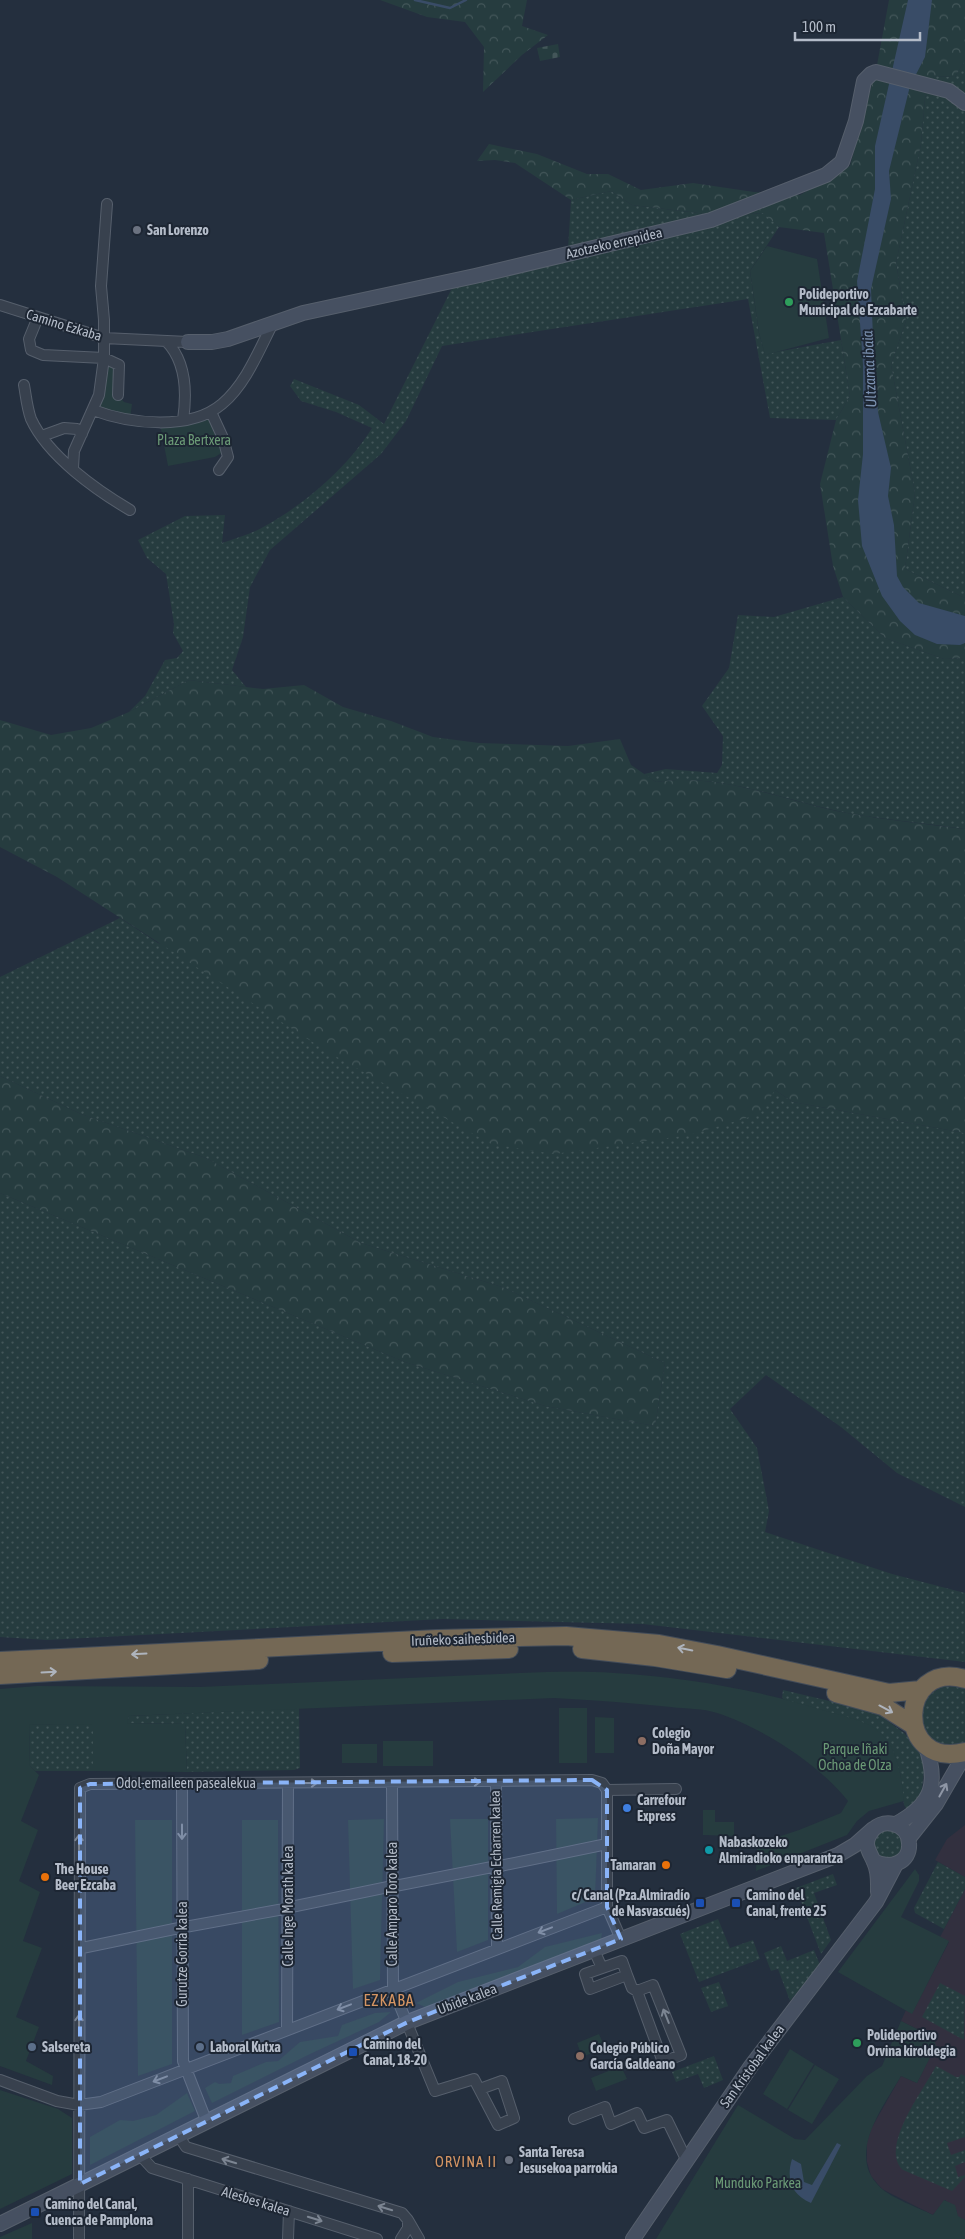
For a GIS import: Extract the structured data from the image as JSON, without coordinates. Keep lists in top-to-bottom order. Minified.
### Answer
{"streets":{"highway":["Iruñeko saihesbidea"],"street":["Azotzeko errepidea","Camino Ezkaba","Odol-emaileen pasealekua","Calle Remigia Echarren kalea","Calle Amparo Toro kalea","Calle Inge Morath kalea","Gurutze Gorria kalea","Ubide kalea","San Kristobal kalea","Alesbes kalea"]},"crossings":[["Azotzeko errepidea","Camino Ezkaba"],["Odol-emaileen pasealekua","Calle Remigia Echarren kalea"],["Odol-emaileen pasealekua","Calle Amparo Toro kalea"],["Odol-emaileen pasealekua","Calle Inge Morath kalea"],["Odol-emaileen pasealekua","Gurutze Gorria kalea"],["Calle Amparo Toro kalea","Ubide kalea"],["Gurutze Gorria kalea","Ubide kalea"],["Ubide kalea","San Kristobal kalea"],["Ubide kalea","Alesbes kalea"]],"one_way":["Gurutze Gorria kalea"],"districts":["EZKABA","ORVINA II"],"water":["Ultzama ibaia"],"parks":["Plaza Bertxera","Parque Iñaki Ochoa de Olza","Munduko Parkea"],"places":{"other":["San Lorenzo","Polideportivo Municipal de Ezcabarte","Colegio Doña Mayor","Carrefour Express","Nabaskozeko Almiradioko enparantza","Tamaran","The House Beer Ezcaba","Polideportivo Orvina kiroldegia","Salsereta","Laboral Kutxa","Colegio Público García Galdeano","Santa Teresa Jesusekoa parrokia"],"transit":["c/ Canal (Pza.Almiradío de Nasvascués)","Camino del Canal, frente 25","Camino del Canal, 18-20","Camino del Canal, Cuenca de Pamplona"]},"scale_bar":"100 m"}
